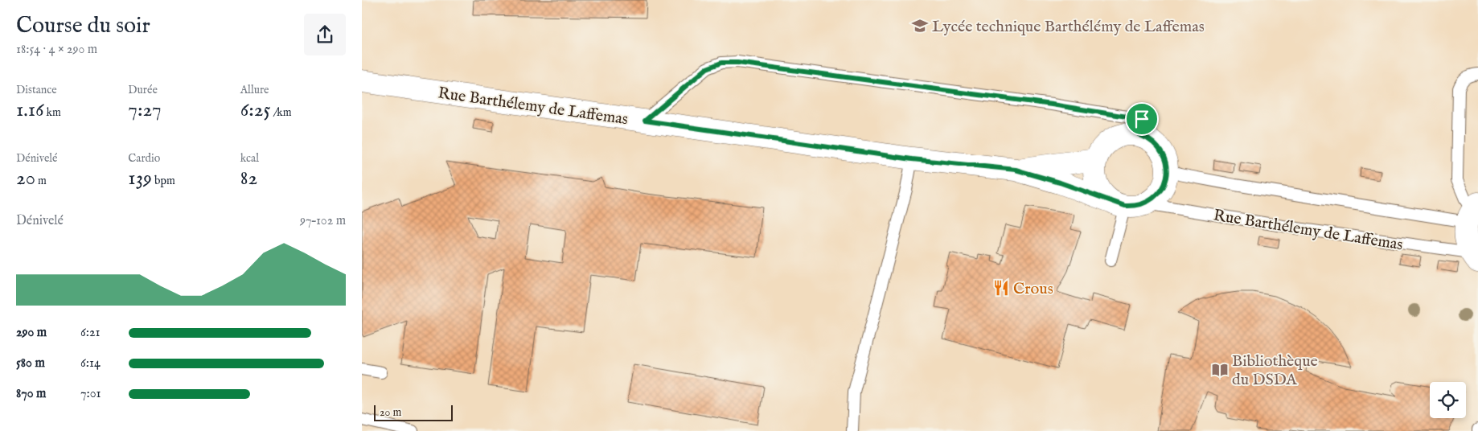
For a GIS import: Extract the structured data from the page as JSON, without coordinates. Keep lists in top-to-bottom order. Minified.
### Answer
{"streets":{"street":["Rue Barthélemy de Laffemas"]},"places":{"school or university":["Lycée technique Barthélémy de Laffemas"],"restaurant":["Crous"],"library":["Bibliothèque du DSDA"]},"scale_bar":"20 m","page":{"heading":["Course du soir","18:54 · 4 × 290 m"],"stats":[["Distance","1.16 km"],["Durée","7:27"],["Allure","6:25 /km"],["Dénivelé","20 m"],["Cardio","139 bpm"],["kcal","82"]],"chart":["Dénivelé","97–102 m"],"list":[{"name":"290 m","note":"6:21"},{"name":"580 m","note":"6:14"},{"name":"870 m","note":"7:01"}],"scale":"20 m"}}
